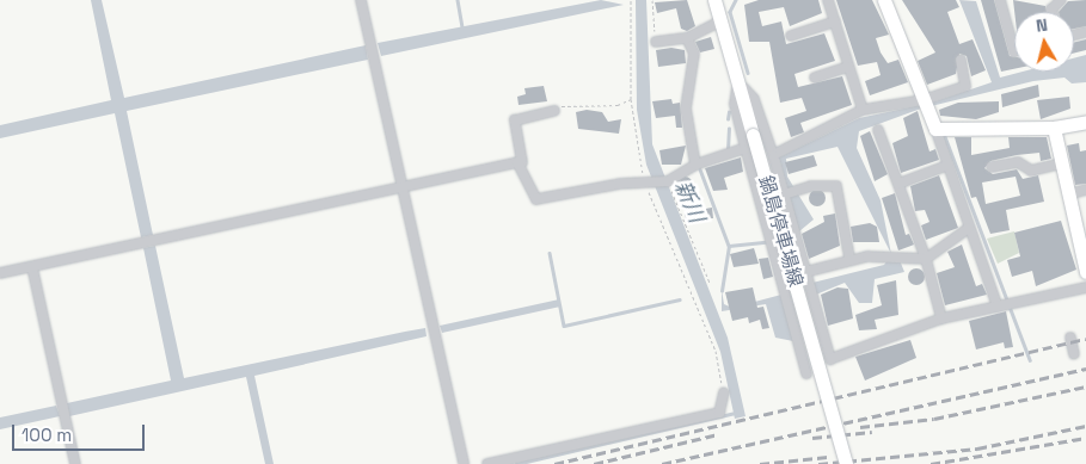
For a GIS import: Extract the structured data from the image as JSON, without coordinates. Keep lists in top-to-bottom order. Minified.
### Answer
{"streets":{"main road":["鍋島停車場線"]},"water":["新川"],"scale_bar":"100 m","north":"top"}
